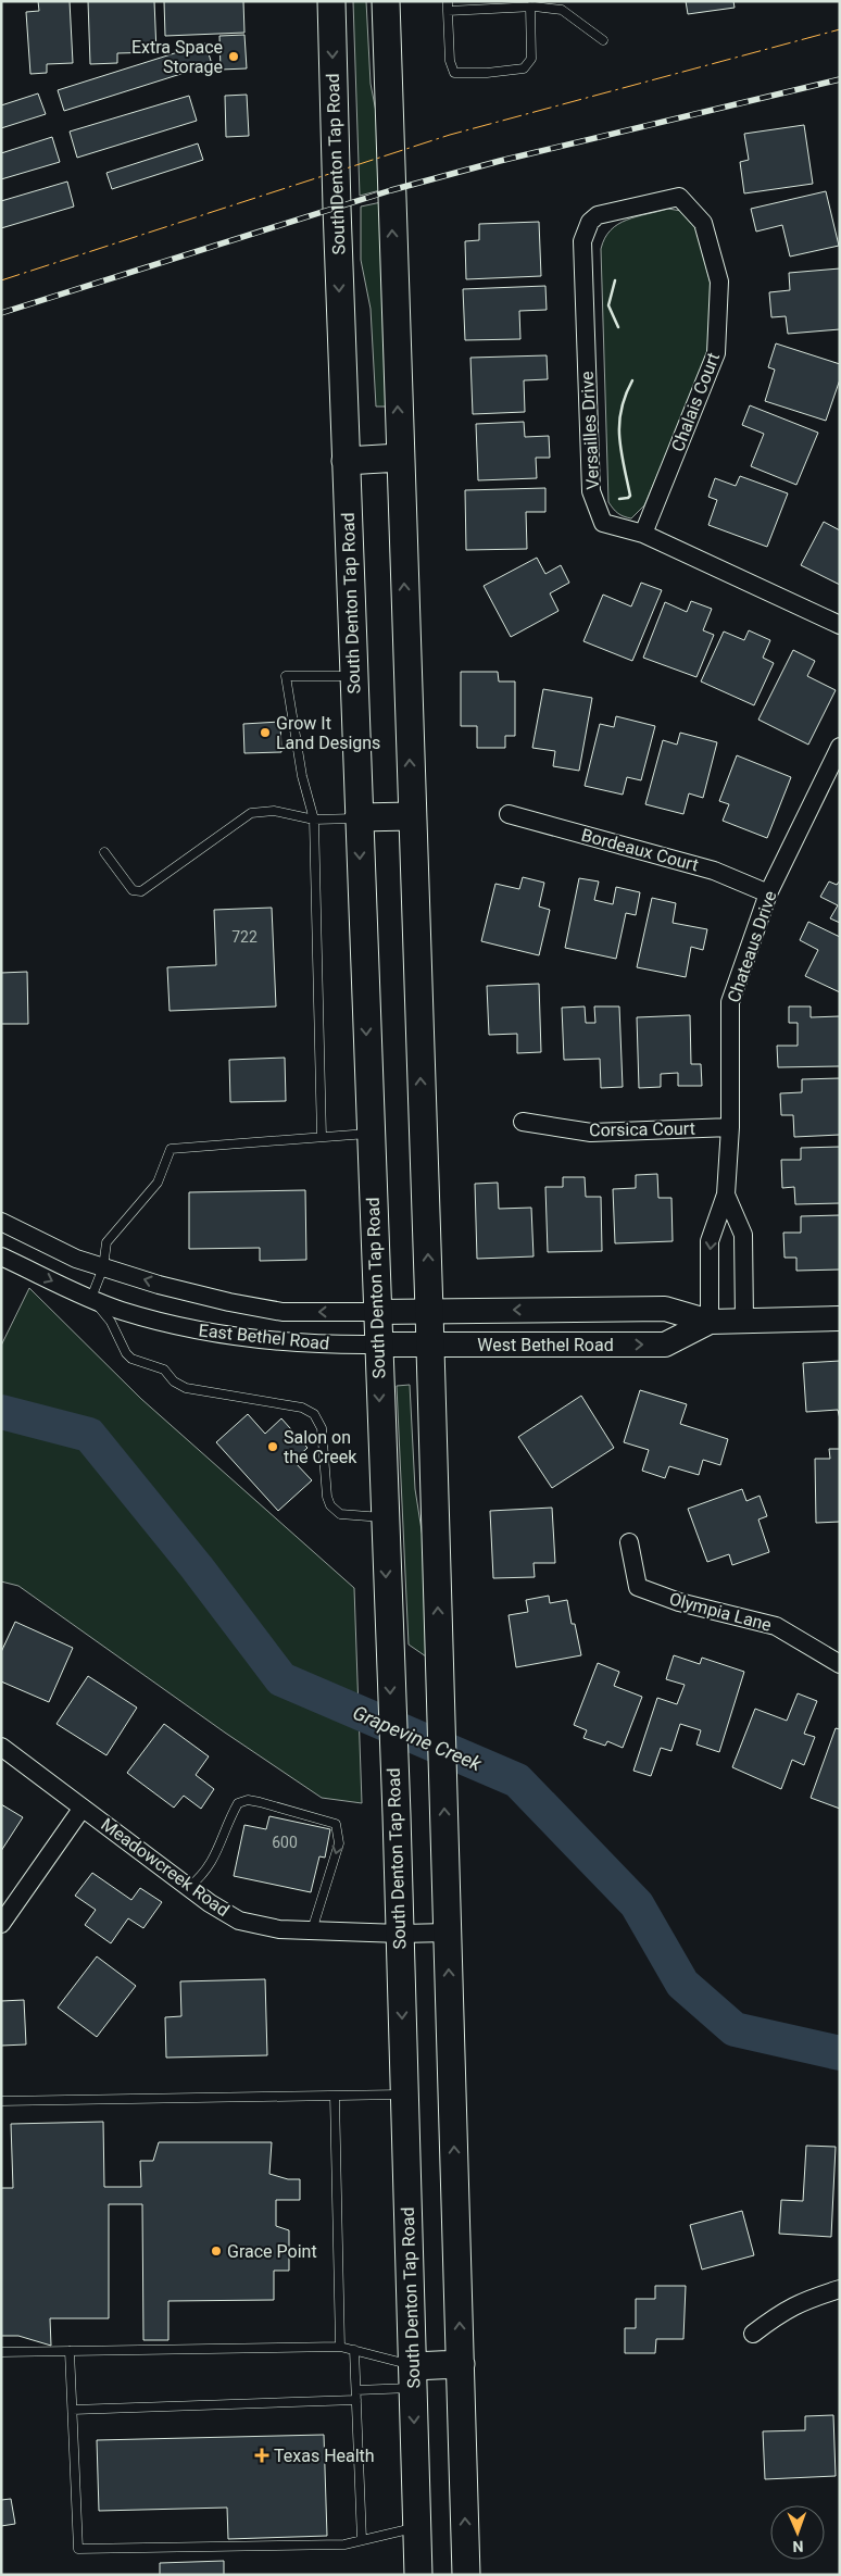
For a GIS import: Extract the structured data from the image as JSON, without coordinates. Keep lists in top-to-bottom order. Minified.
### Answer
{"streets":{"main road":["South Denton Tap Road","West Bethel Road"],"street":["Chalais Court","Versailles Drive","Bordeaux Court","Chateaus Drive","Corsica Court","East Bethel Road","Olympia Lane","Meadowcreek Road"]},"crossings":[["South Denton Tap Road","East Bethel Road"],["South Denton Tap Road","West Bethel Road"],["South Denton Tap Road","Meadowcreek Road"],["Chalais Court","Versailles Drive"],["Bordeaux Court","Chateaus Drive"],["Chateaus Drive","Corsica Court"],["Chateaus Drive","West Bethel Road"],["East Bethel Road","West Bethel Road"]],"water":["Grapevine Creek"],"places":{"other":["Extra Space Storage","Grow It Land Designs","Salon on the Creek","Grace Point"],"health":["Texas Health"]},"house_numbers":["722","600"],"north":"bottom"}
